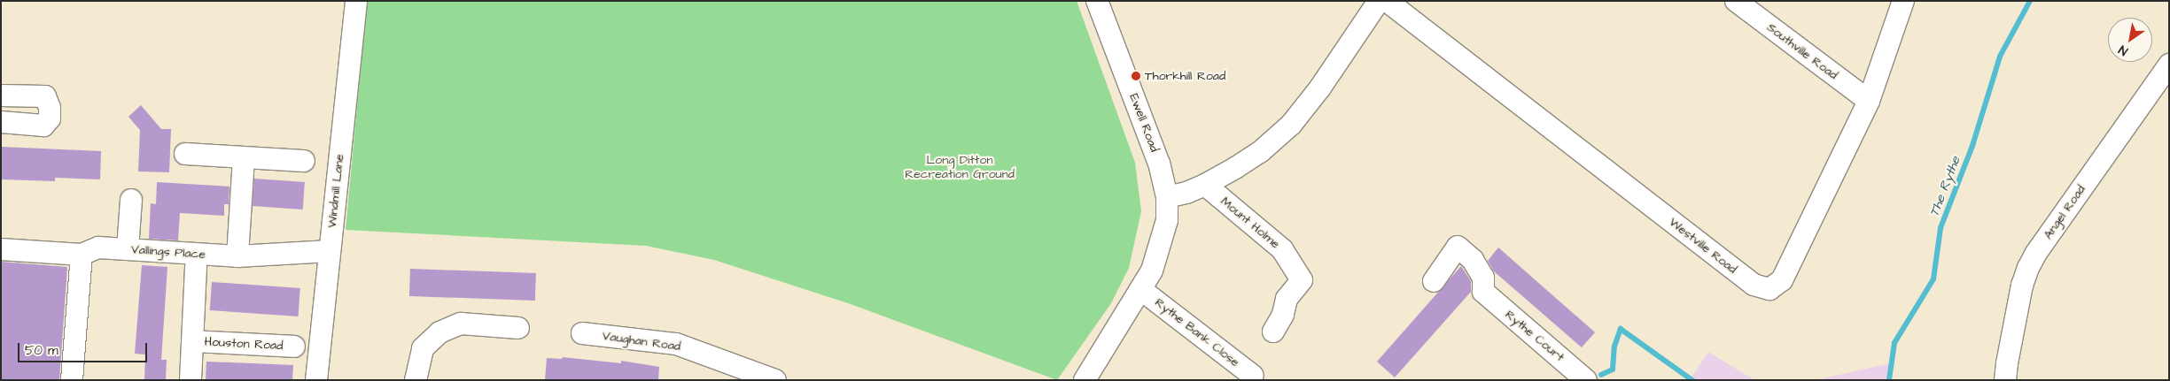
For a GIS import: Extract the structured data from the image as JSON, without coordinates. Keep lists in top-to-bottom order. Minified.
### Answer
{"streets":{"street":["Southville Road","Ewell Road","Windmill Lane","Angel Road","Mount Holme","Westville Road","Vallings Place","Rythe Bank Close","Rythe Court","Vaughan Road","Houston Road"]},"crossings":[["Southville Road","Westville Road"],["Windmill Lane","Vallings Place"]],"water":["The Rythe"],"parks":["Long Ditton Recreation Ground"],"places":["Thorkhill Road"],"scale_bar":"50 m","north":"bottom left"}
